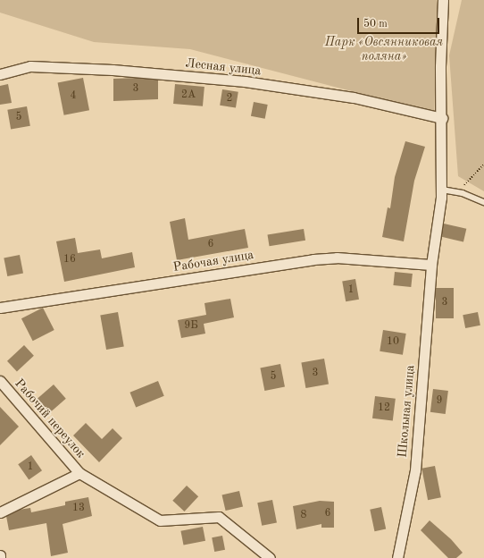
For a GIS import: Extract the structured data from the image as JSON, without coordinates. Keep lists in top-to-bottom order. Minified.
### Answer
{"streets":{"street":["Лесная улица","Рабочая улица","Школьная улица","Рабочий переулок"]},"crossings":[["Лесная улица","Школьная улица"],["Рабочая улица","Школьная улица"]],"parks":["Парк «Овсянниковая поляна»"],"house_numbers":["3","2А","4","2","5","6","16","1","3","9Б","10","3","5","9","12","1","13","6","8"],"scale_bar":"50 m"}
